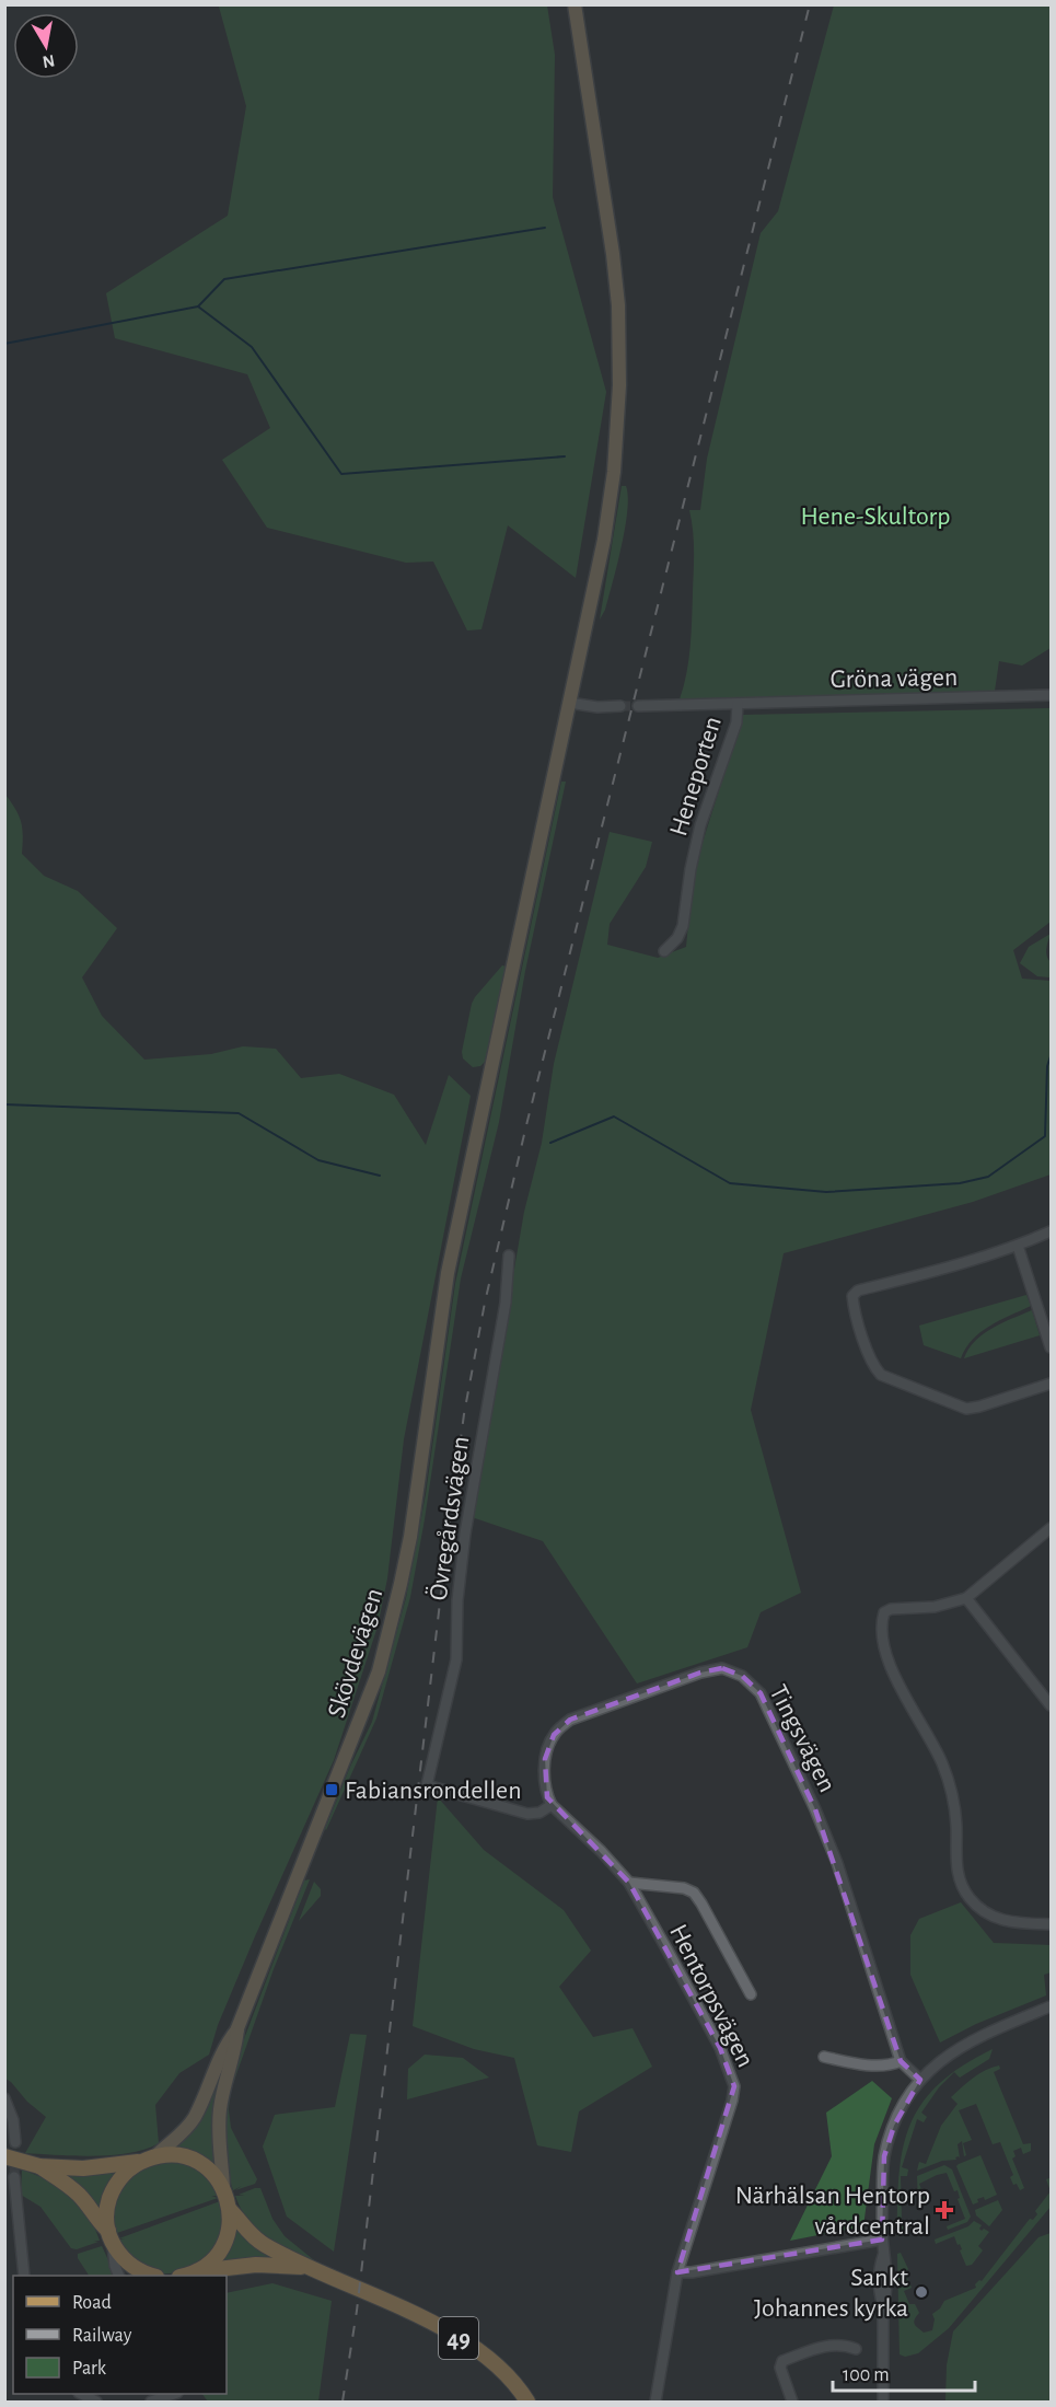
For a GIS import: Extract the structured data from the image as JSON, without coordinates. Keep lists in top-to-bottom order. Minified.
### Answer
{"streets":{"main road":["Skövdevägen","49"],"street":["Gröna vägen","Heneporten","Övregårdsvägen","Tingsvägen","Hentorpsvägen"]},"crossings":[["Gröna vägen","Heneporten"],["Övregårdsvägen","Tingsvägen"],["Övregårdsvägen","Hentorpsvägen"],["Tingsvägen","Hentorpsvägen"]],"parks":["Hene-Skultorp"],"places":{"transit":["Fabiansrondellen"],"health":["Närhälsan Hentorp vårdcentral"],"other":["Sankt Johannes kyrka"]},"legend":["Road","Railway","Park"],"scale_bar":"100 m","north":"bottom"}
